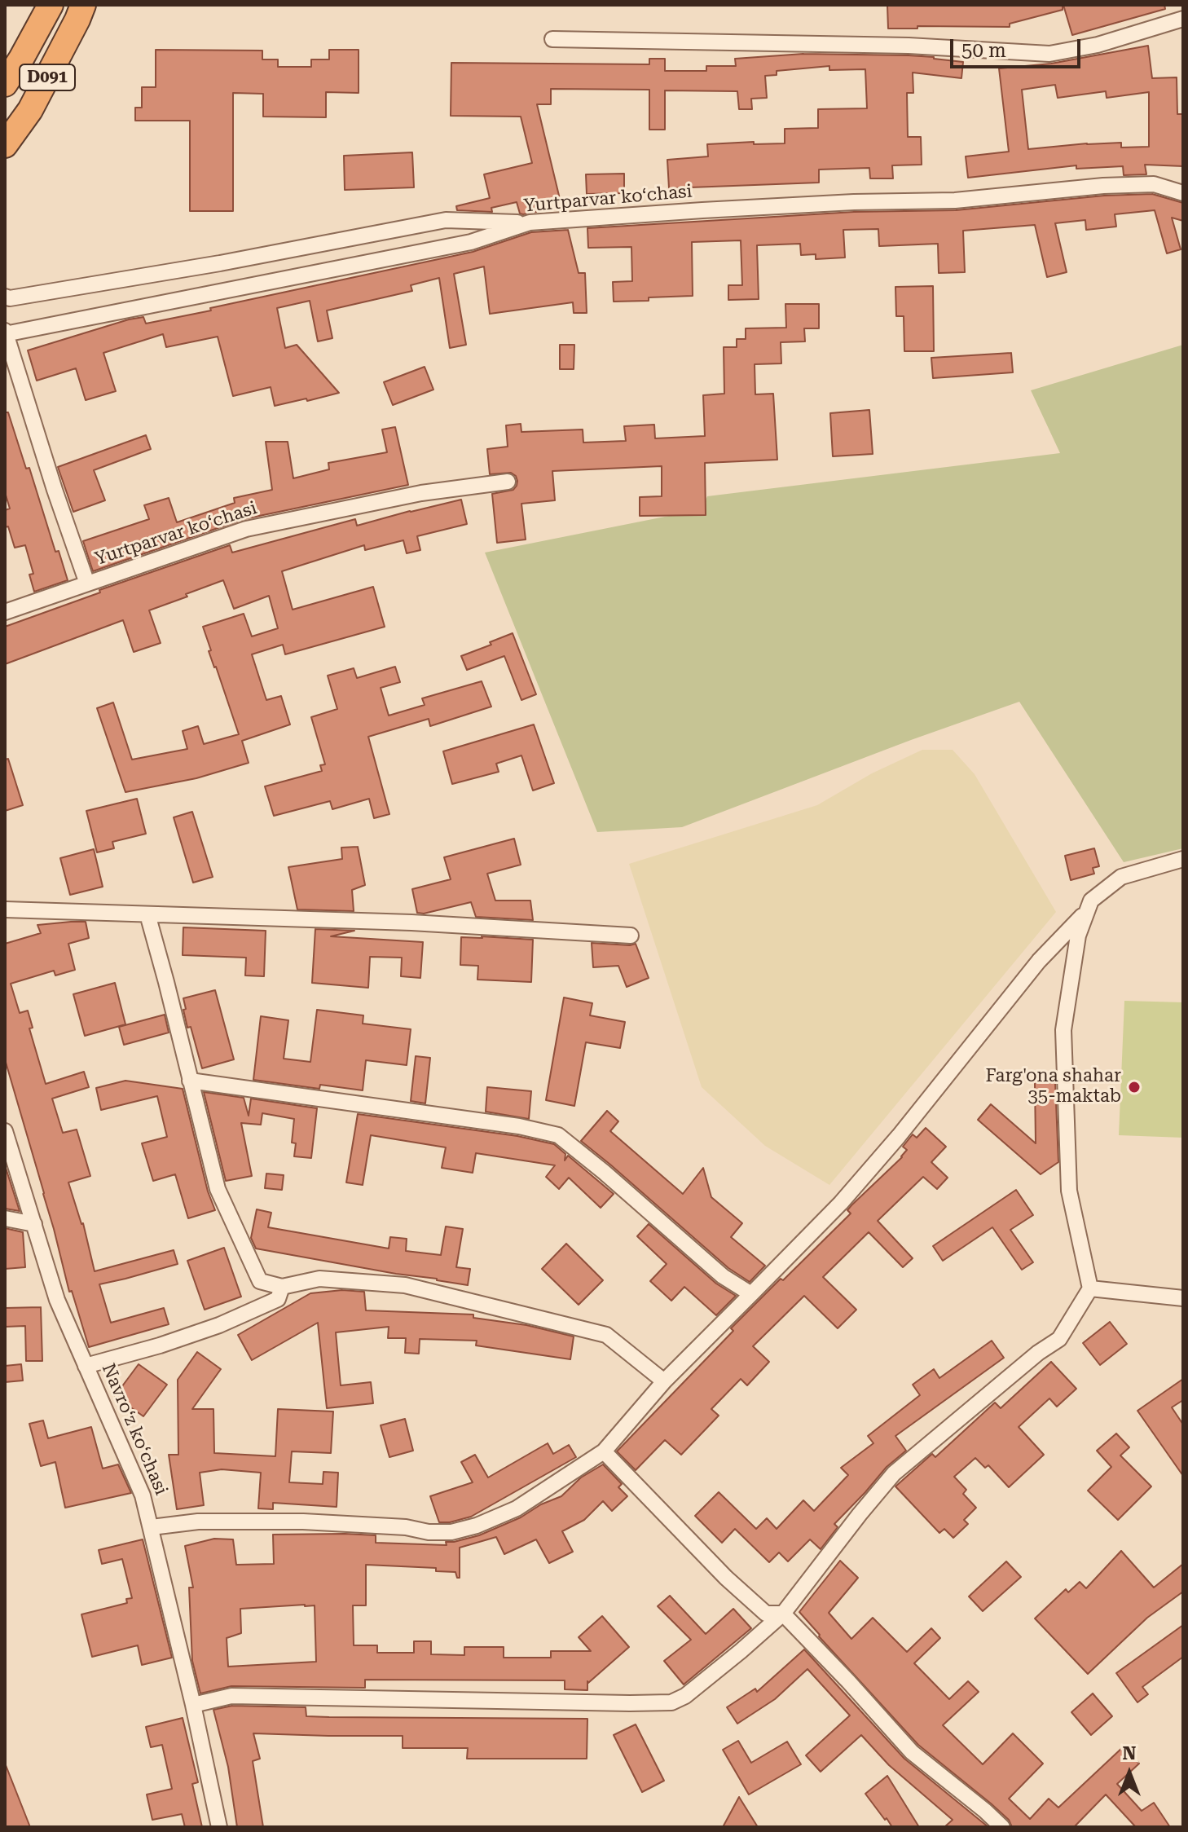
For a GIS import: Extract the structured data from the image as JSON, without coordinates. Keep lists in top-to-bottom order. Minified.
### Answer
{"streets":{"highway":["D091"],"street":["Yurtparvar koʻchasi","Navroʻz koʻchasi"]},"places":["Farg'ona shahar 35-maktab"],"scale_bar":"50 m","north":"top"}
